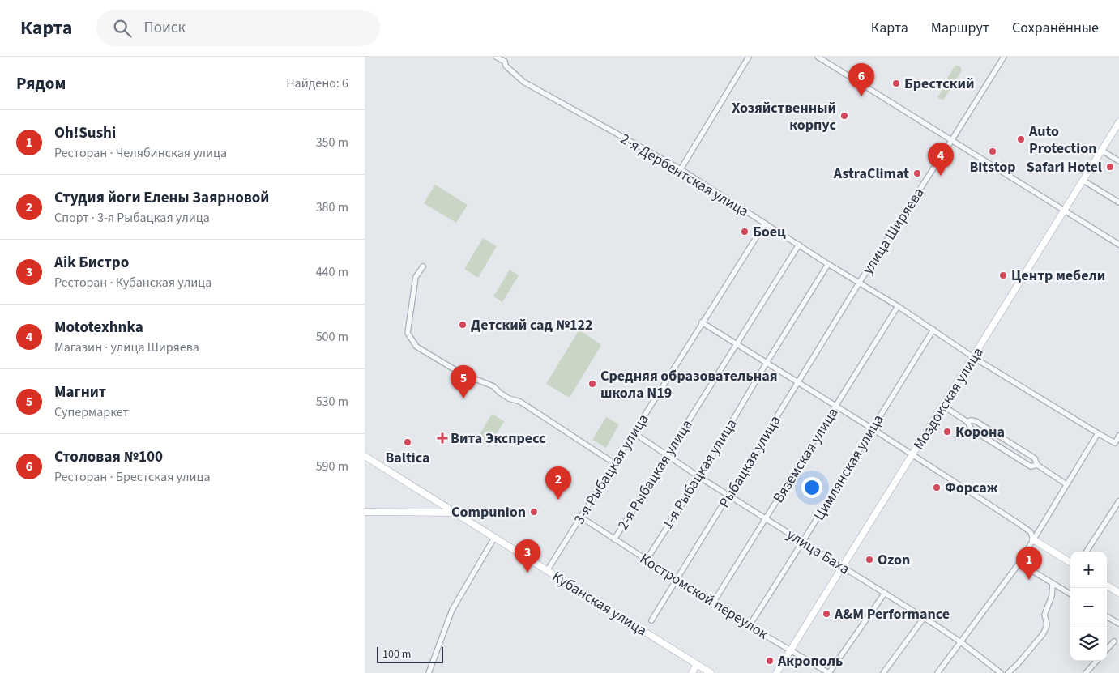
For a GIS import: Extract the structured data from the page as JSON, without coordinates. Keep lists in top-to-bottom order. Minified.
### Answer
{"streets":{"main road":["Моздокская улица","Кубанская улица"],"street":["2-я Дербентская улица","улица Ширяева","Вяземская улица","Рыбацкая улица","Цимлянская улица","3-я Рыбацкая улица","1-я Рыбацкая улица","2-я Рыбацкая улица","улица Баха","Костромской переулок"]},"crossings":[["2-я Дербентская улица","улица Ширяева"],["2-я Дербентская улица","Моздокская улица"],["2-я Дербентская улица","Вяземская улица"],["2-я Дербентская улица","Рыбацкая улица"],["2-я Дербентская улица","Цимлянская улица"],["2-я Дербентская улица","3-я Рыбацкая улица"],["2-я Дербентская улица","1-я Рыбацкая улица"],["2-я Дербентская улица","2-я Рыбацкая улица"],["улица Ширяева","Рыбацкая улица"],["Моздокская улица","улица Баха"],["Моздокская улица","Костромской переулок"],["Вяземская улица","улица Баха"],["Вяземская улица","Костромской переулок"],["Рыбацкая улица","улица Баха"],["Рыбацкая улица","Костромской переулок"],["Цимлянская улица","улица Баха"],["Цимлянская улица","Костромской переулок"],["3-я Рыбацкая улица","улица Баха"],["3-я Рыбацкая улица","Костромской переулок"],["3-я Рыбацкая улица","Кубанская улица"],["1-я Рыбацкая улица","улица Баха"],["1-я Рыбацкая улица","Костромской переулок"],["2-я Рыбацкая улица","улица Баха"],["2-я Рыбацкая улица","Костромской переулок"]],"places":{"other":["Брестский","Хозяйственный корпус","Auto Protection","Bitstop","Safari Hotel","AstraClimat","Боец","Центр мебели","Детский сад №122","Средняя образовательная школа N19","Корона","Baltica","Форсаж","Compunion","Ozon","A&M Performance","Акрополь"],"health":["Вита Экспресс"]},"scale_bar":"100 m","page":{"header":"Карта","search":"Поиск","nav":["Карта","Маршрут","Сохранённые"],"heading":["Рядом","Найдено: 6"],"pins":["6","4","5","2","3","1"],"list":[{"mark":"1","name":"Oh!Sushi","note":"Ресторан · Челябинская улица","value":"350 m"},{"mark":"2","name":"Студия йоги Елены Заярновой","note":"Спорт · 3-я Рыбацкая улица","value":"380 m"},{"mark":"3","name":"Aik Бистро","note":"Ресторан · Кубанская улица","value":"440 m"},{"mark":"4","name":"Mototexhnka","note":"Магазин · улица Ширяева","value":"500 m"},{"mark":"5","name":"Магнит","note":"Супермаркет","value":"530 m"},{"mark":"6","name":"Столовая №100","note":"Ресторан · Брестская улица","value":"590 m"}],"map_buttons":["+","−"],"scale":"100 m"}}
